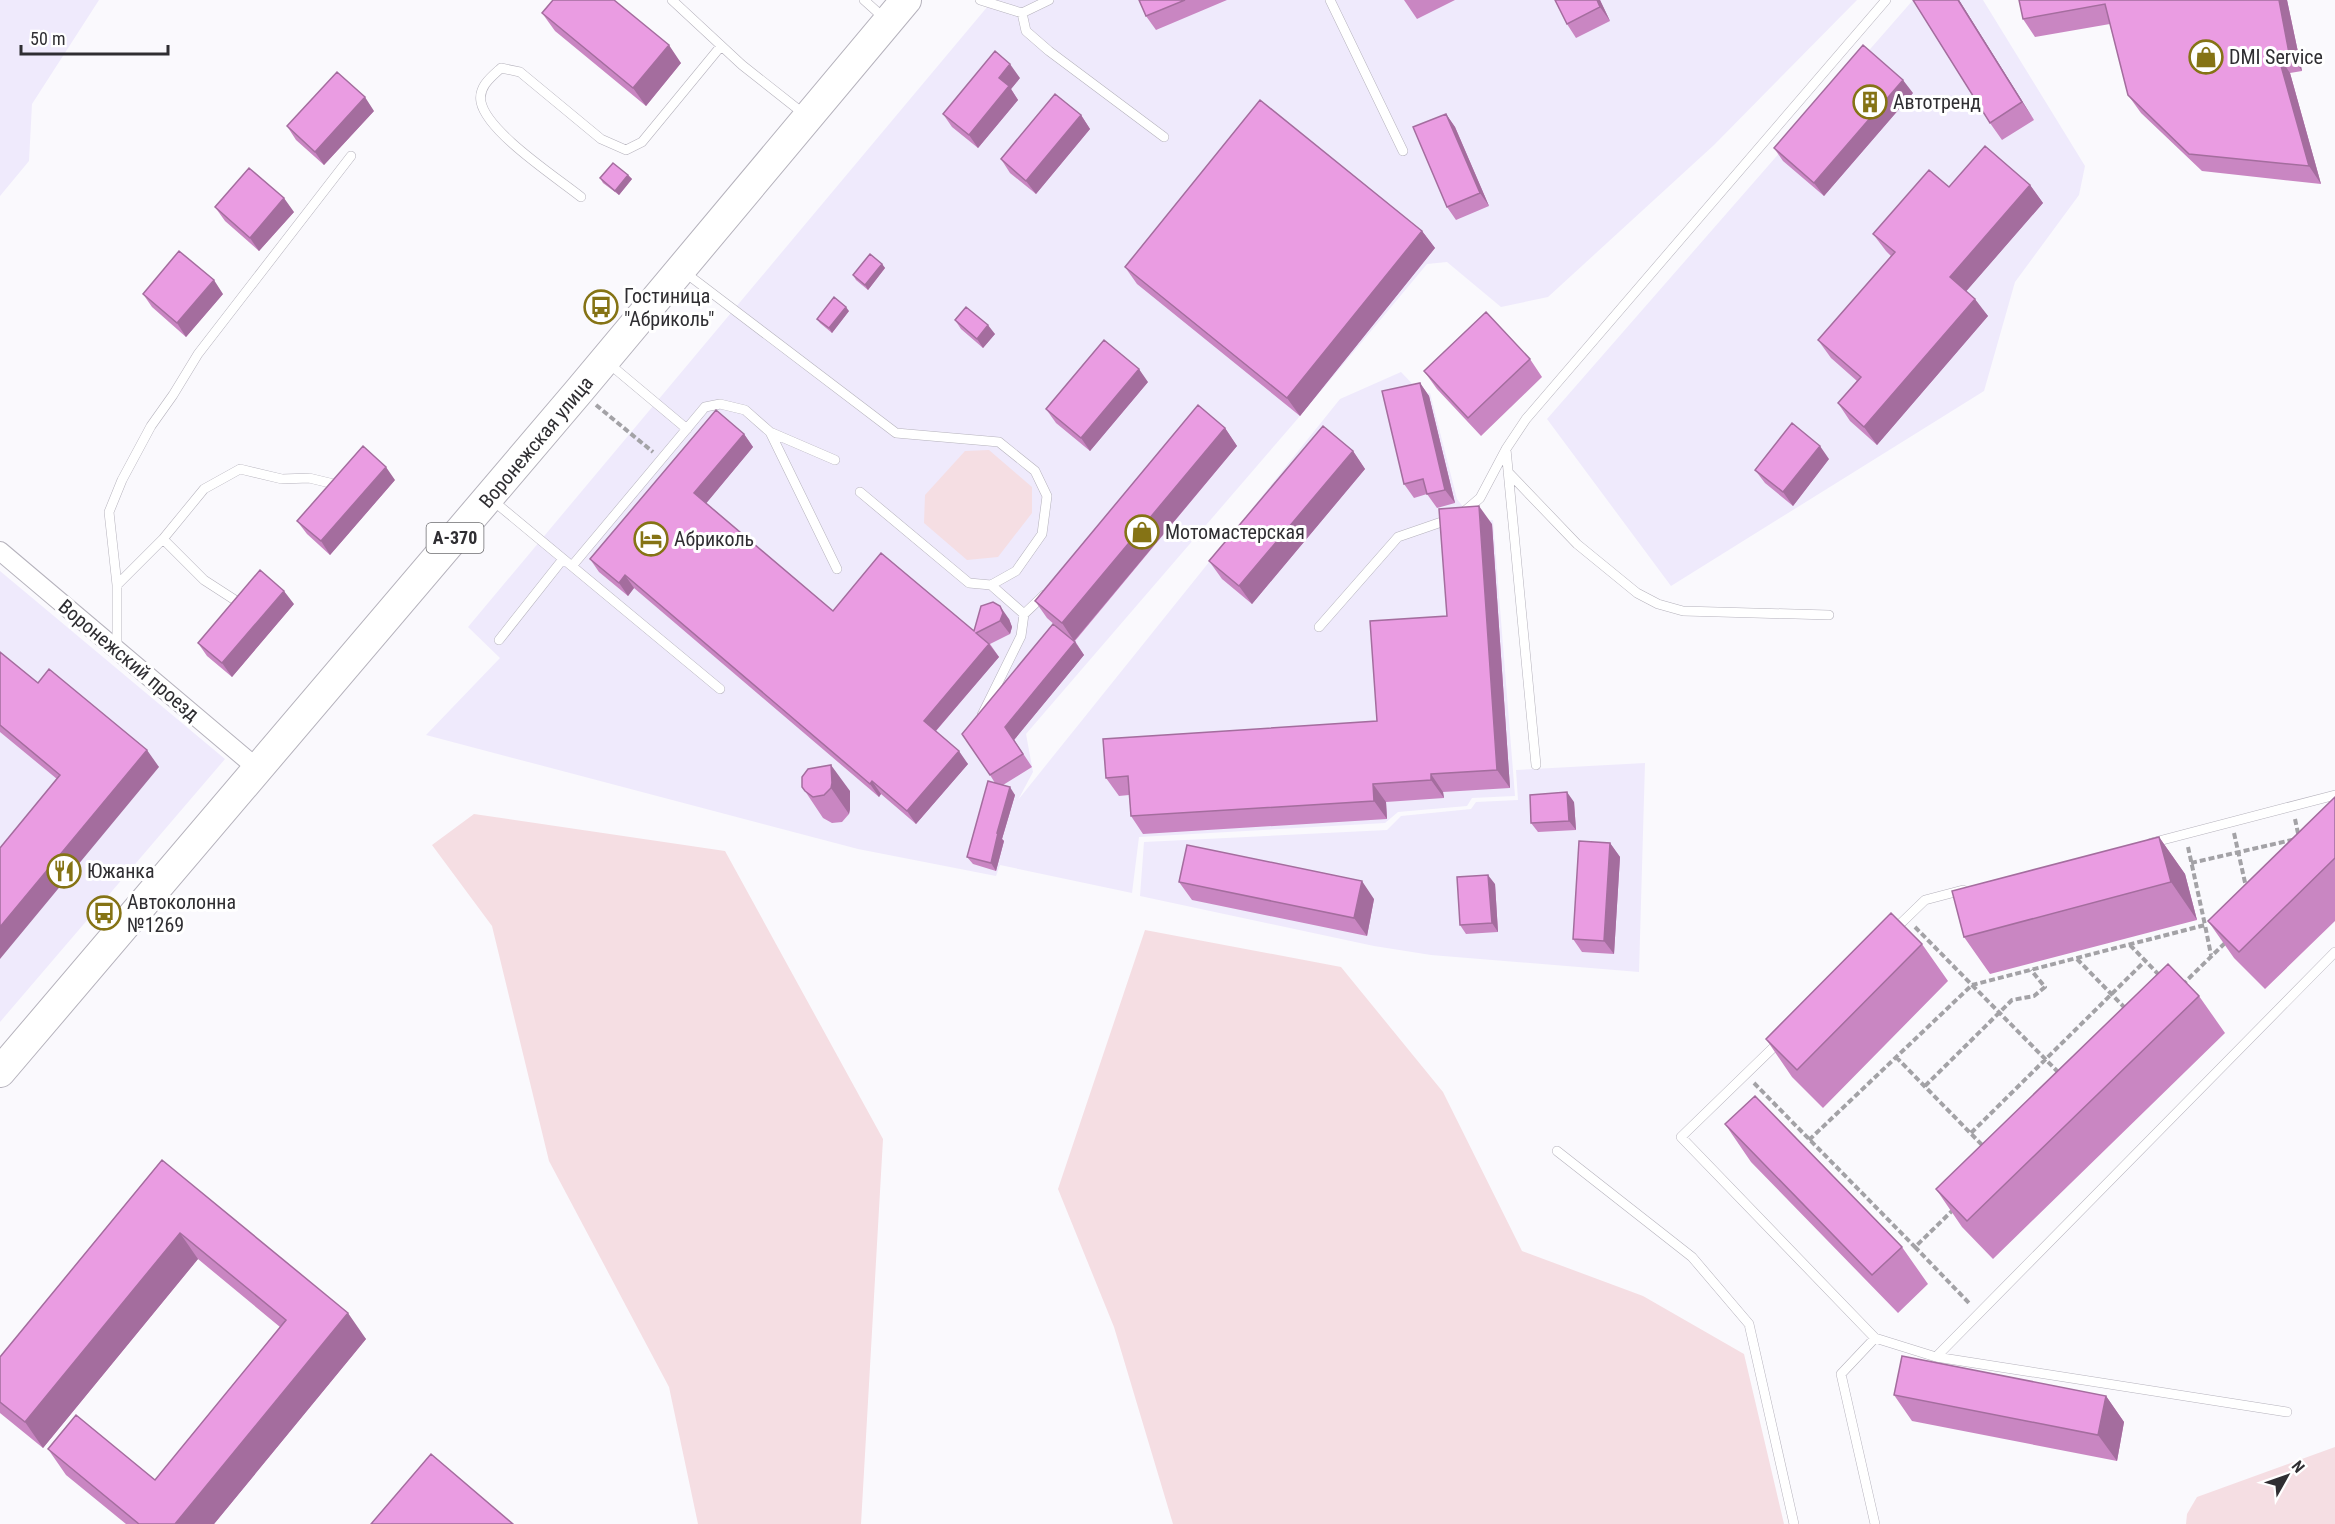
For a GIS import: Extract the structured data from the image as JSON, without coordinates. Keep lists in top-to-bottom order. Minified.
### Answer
{"streets":{"highway":["Воронежская улица","А-370"],"street":["Воронежский проезд"]},"crossings":[["Воронежская улица","Воронежский проезд"]],"places":{"shop":["DMI Service","Мотомастерская"],"building":["Автотренд"],"bus stop":["Гостиница \"Абриколь\"","Автоколонна №1269"],"hotel":["Абриколь"],"restaurant":["Южанка"]},"scale_bar":"50 m","north":"top right"}
